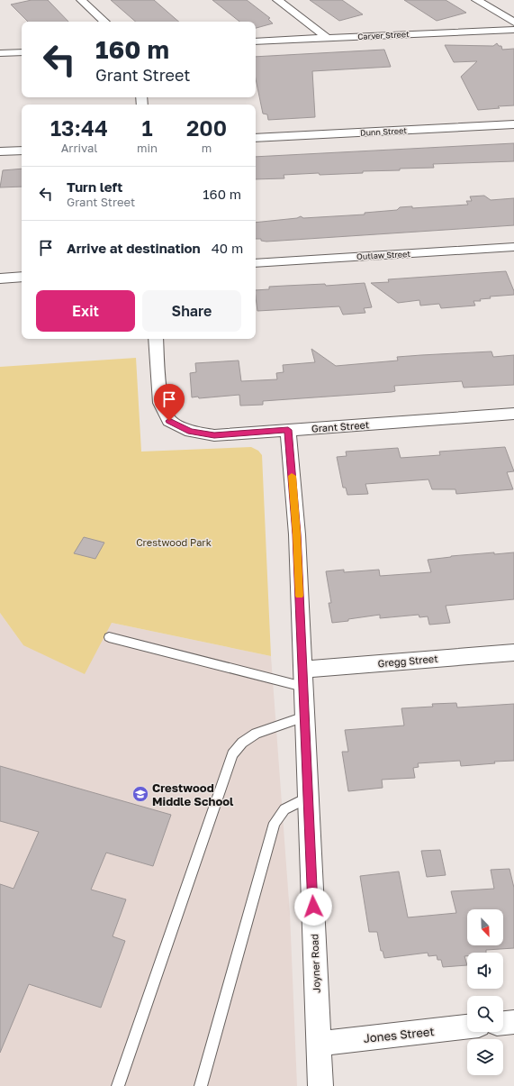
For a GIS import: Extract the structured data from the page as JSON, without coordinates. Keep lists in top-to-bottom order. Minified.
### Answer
{"streets":{"street":["Carver Street","Dunn Street","Outlaw Street","Grant Street","Gregg Street","Joyner Road","Jones Street"]},"crossings":[["Grant Street","Joyner Road"],["Gregg Street","Joyner Road"],["Joyner Road","Jones Street"]],"parks":["Crestwood Park"],"places":{"school or university":["Crestwood Middle School"]},"north":"bottom right","page":{"turn":["160 m","Grant Street"],"eta":["13:44","Arrival","1","min","200","m"],"list":[{"name":"Turn left","note":"Grant Street","value":"160 m"},{"name":"Arrive at destination","value":"40 m"}],"buttons":["Exit","Share"]}}
